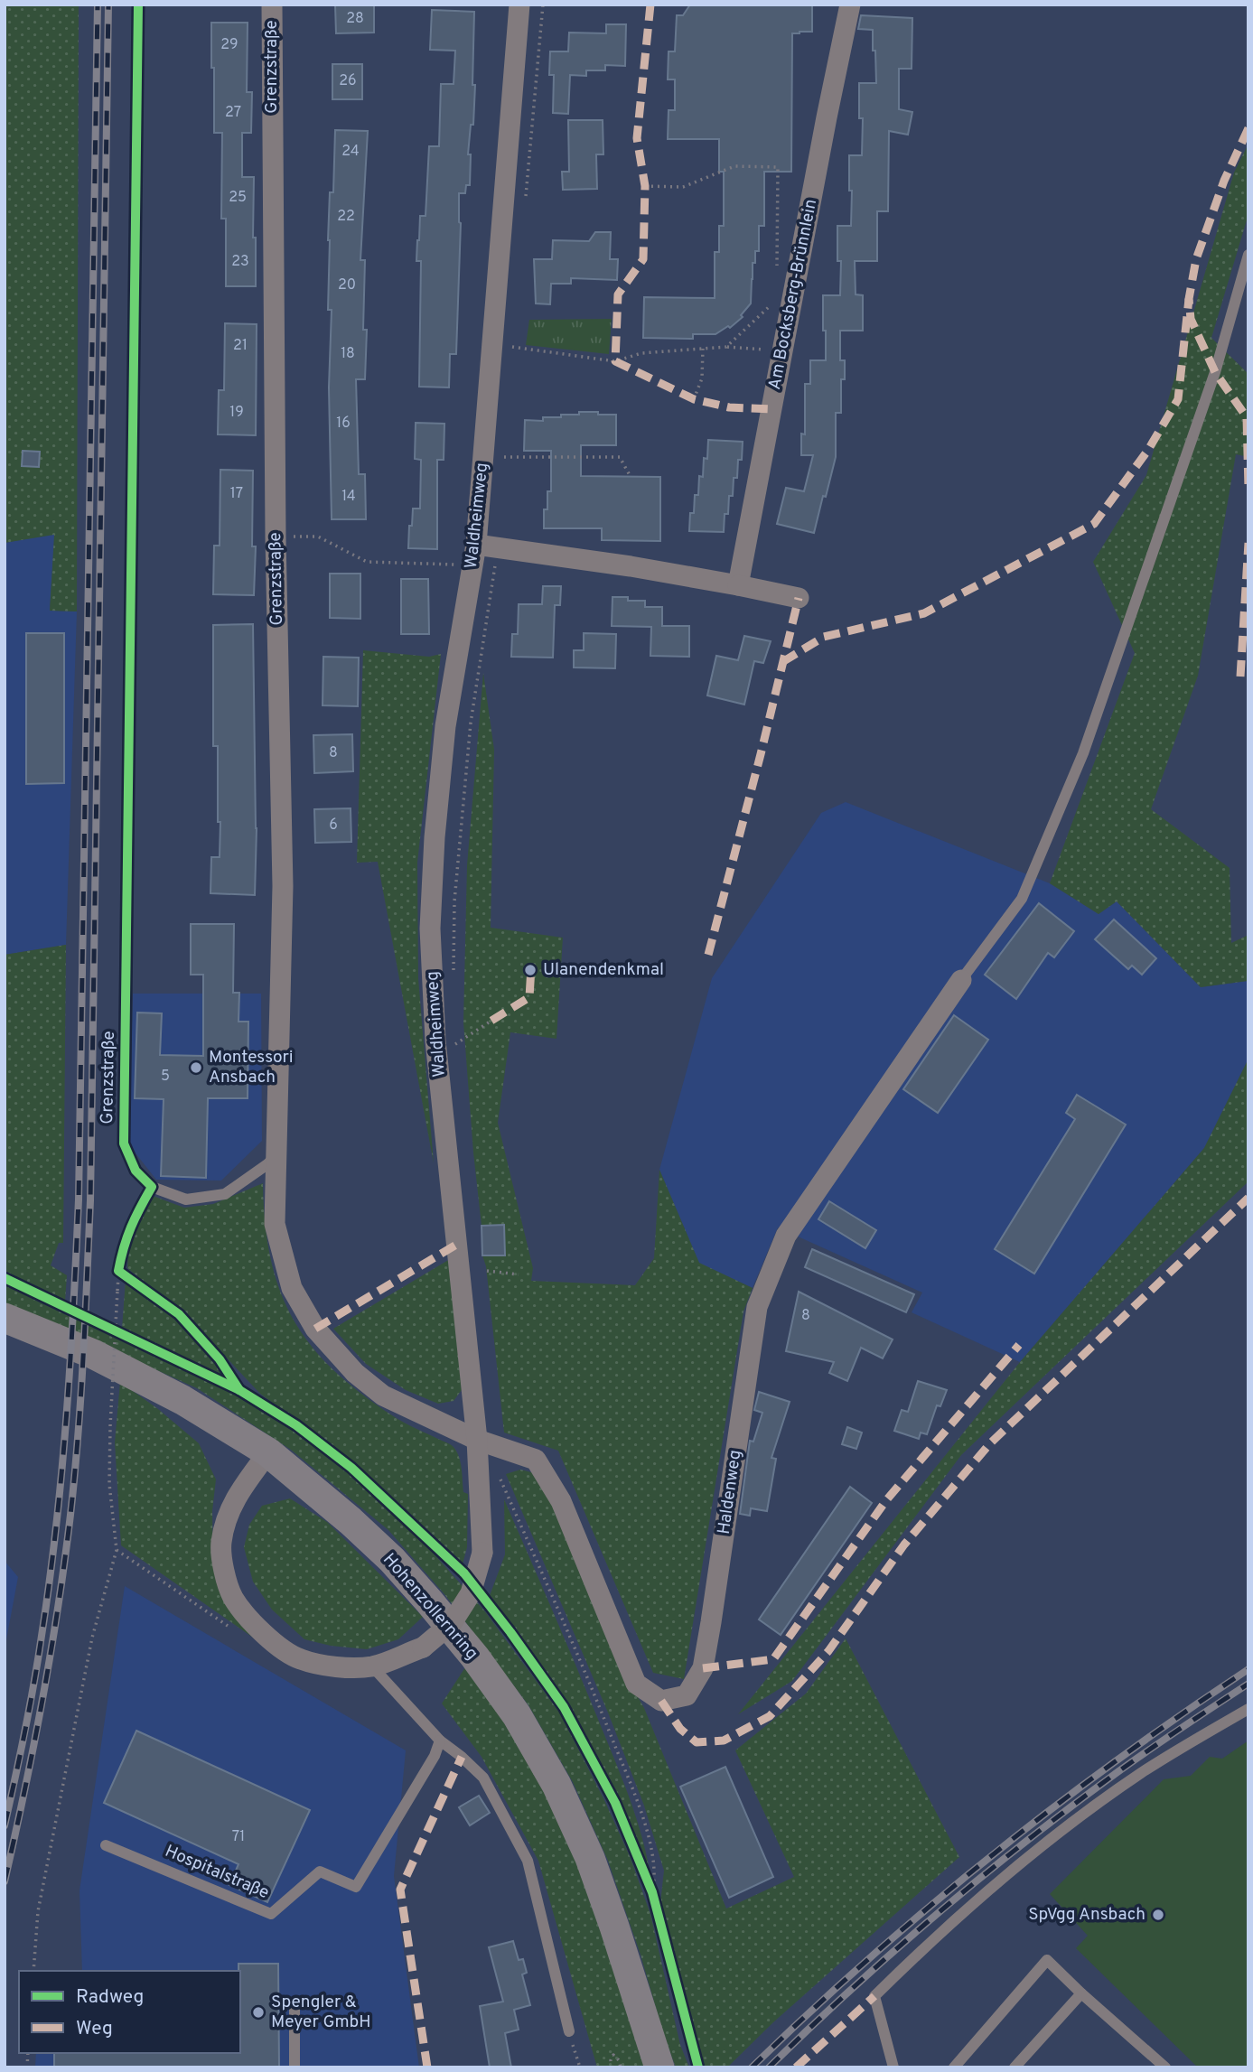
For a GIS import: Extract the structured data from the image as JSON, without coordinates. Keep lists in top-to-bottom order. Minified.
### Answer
{"streets":{"main road":["Hohenzollernring"],"street":["Grenzstraße","Am Bocksberg-Brünnlein","Waldheimweg","Haldenweg"],"lane":["Hospitalstraße"]},"crossings":[["Grenzstraße","Waldheimweg"],["Grenzstraße","Haldenweg"],["Waldheimweg","Haldenweg"],["Waldheimweg","Hohenzollernring"]],"places":["Ulanendenkmal","Montessori Ansbach","SpVgg Ansbach","Spengler & Meyer GmbH"],"house_numbers":["28","29","26","27","24","25","22","23","20","21","18","19","16","17","14","8","6","5","8","71"],"legend":["Radweg","Weg"]}
